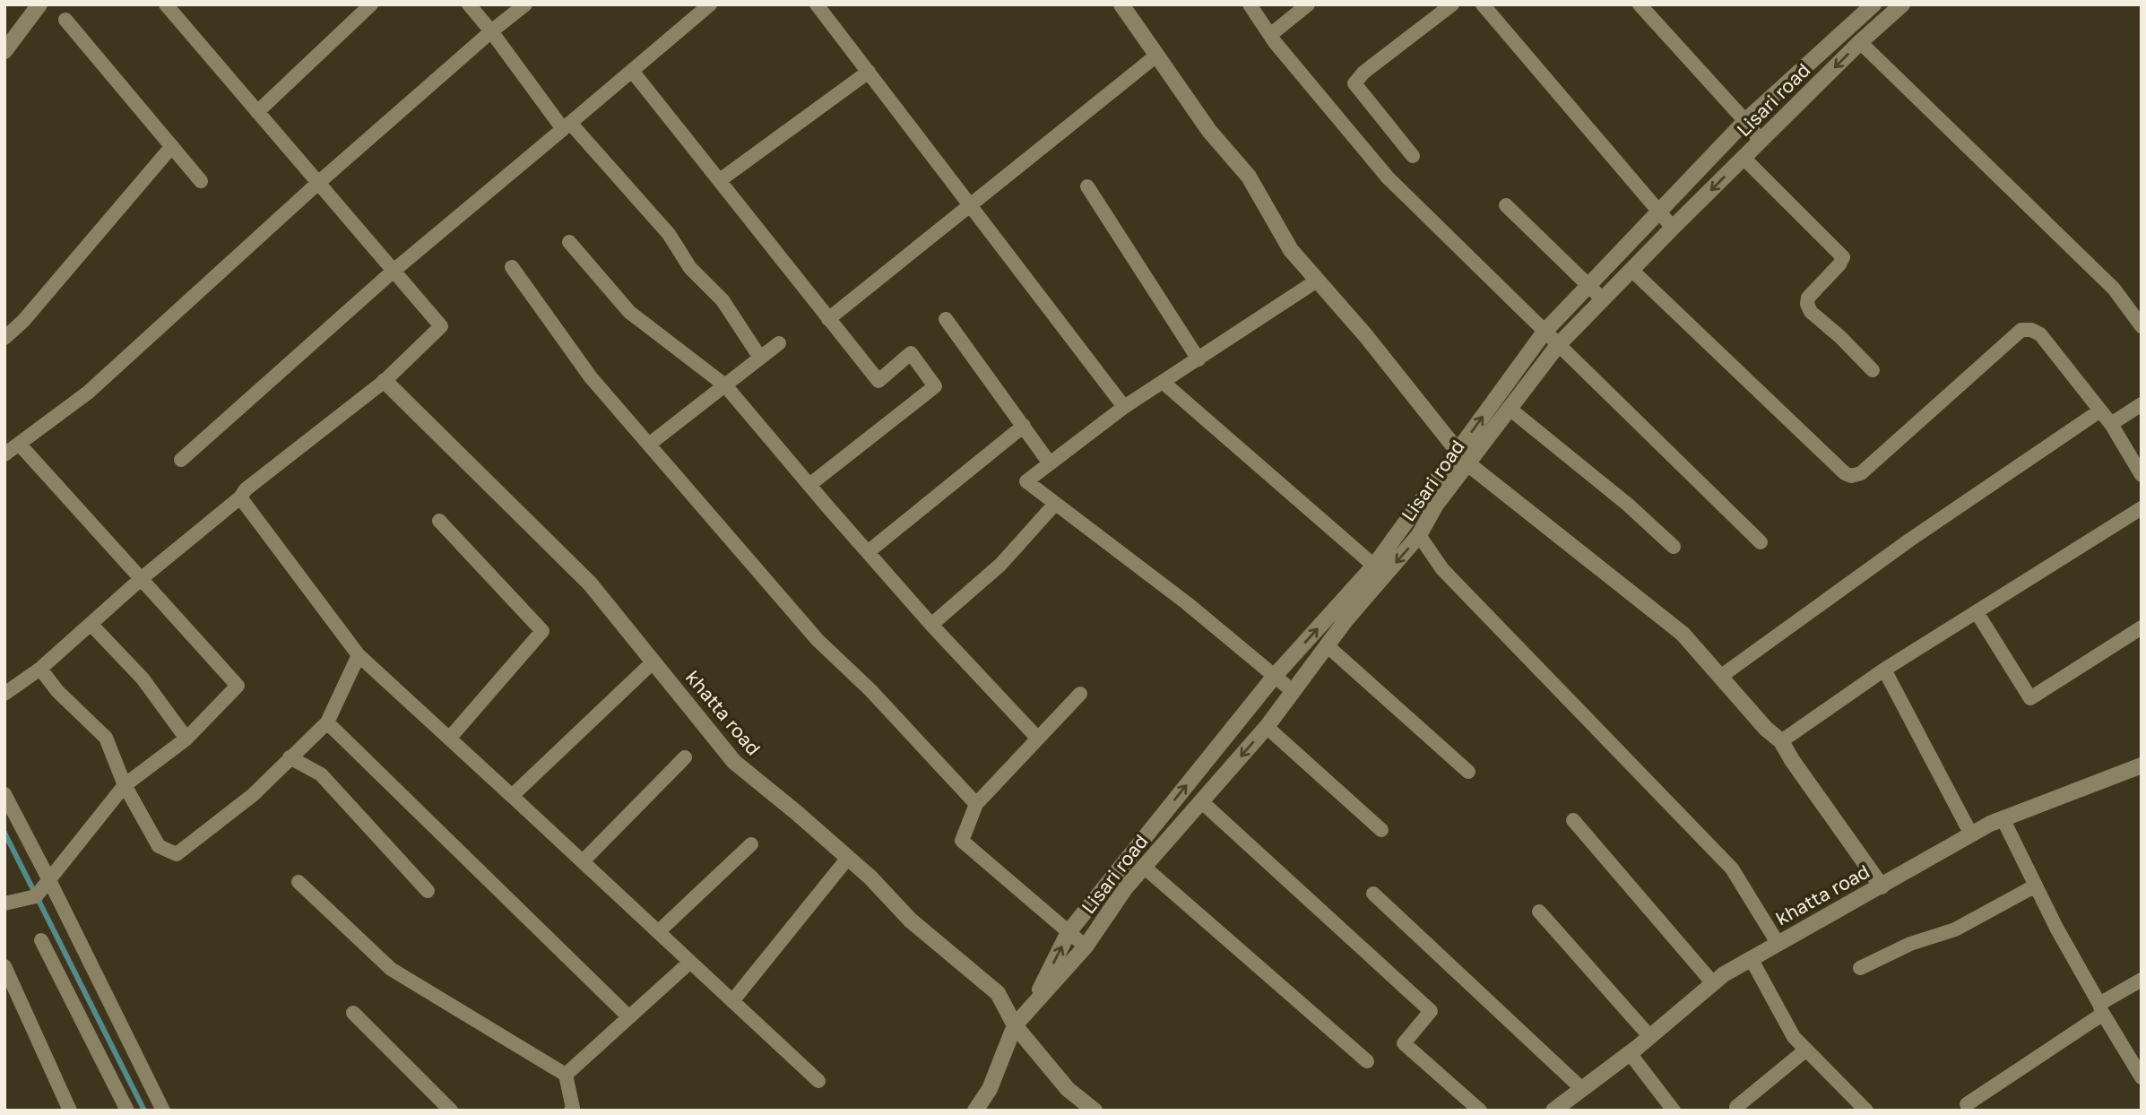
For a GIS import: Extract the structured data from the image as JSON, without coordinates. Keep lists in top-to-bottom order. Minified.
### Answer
{"streets":{"street":["Lisari road","khatta road"]},"crossings":[["Lisari road","khatta road"]]}
